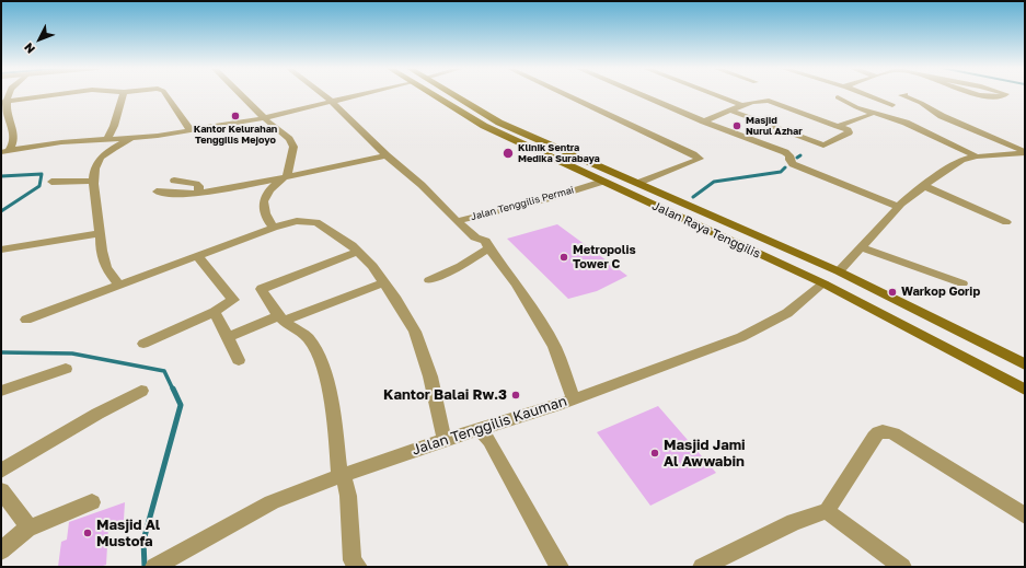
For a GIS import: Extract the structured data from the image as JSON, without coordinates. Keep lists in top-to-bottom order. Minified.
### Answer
{"streets":{"main road":["Jalan Raya Tenggilis"],"street":["Jalan Tenggilis Permai","Jalan Tenggilis Kauman"]},"crossings":[["Jalan Tenggilis Permai","Jalan Raya Tenggilis"],["Jalan Raya Tenggilis","Jalan Tenggilis Kauman"]],"places":["Kantor Kelurahan Tenggilis Mejoyo","Masjid Nurul Azhar","Klinik Sentra Medika Surabaya","Metropolis Tower C","Warkop Gorip","Kantor Balai Rw.3","Masjid Jami Al Awwabin","Masjid Al Mustofa"],"north":"bottom left"}
